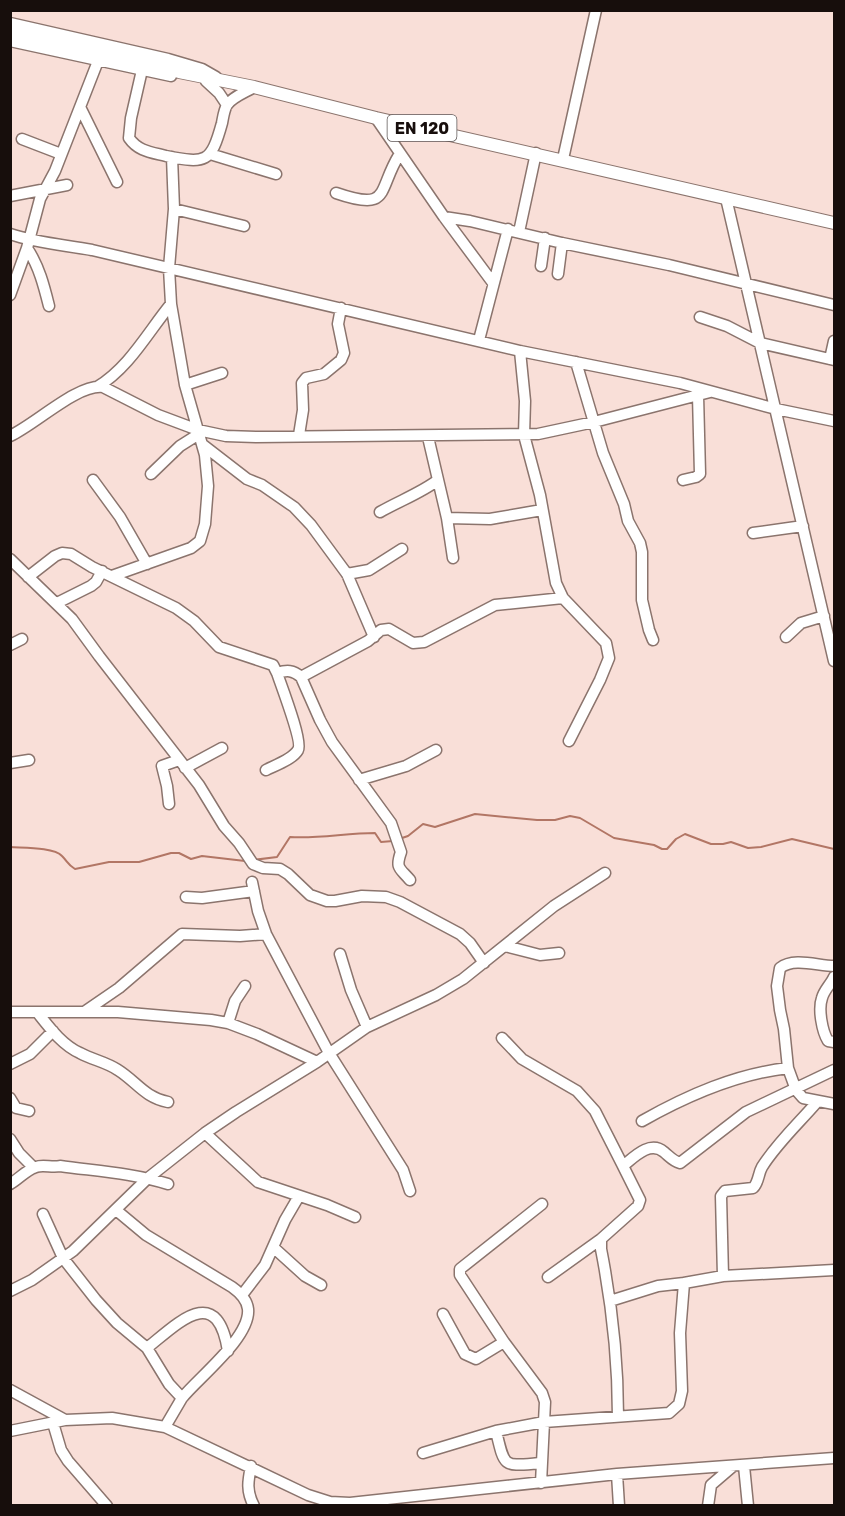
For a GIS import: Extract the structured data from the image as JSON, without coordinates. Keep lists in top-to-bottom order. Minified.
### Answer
{"streets":{"main road":["EN 120"]}}
